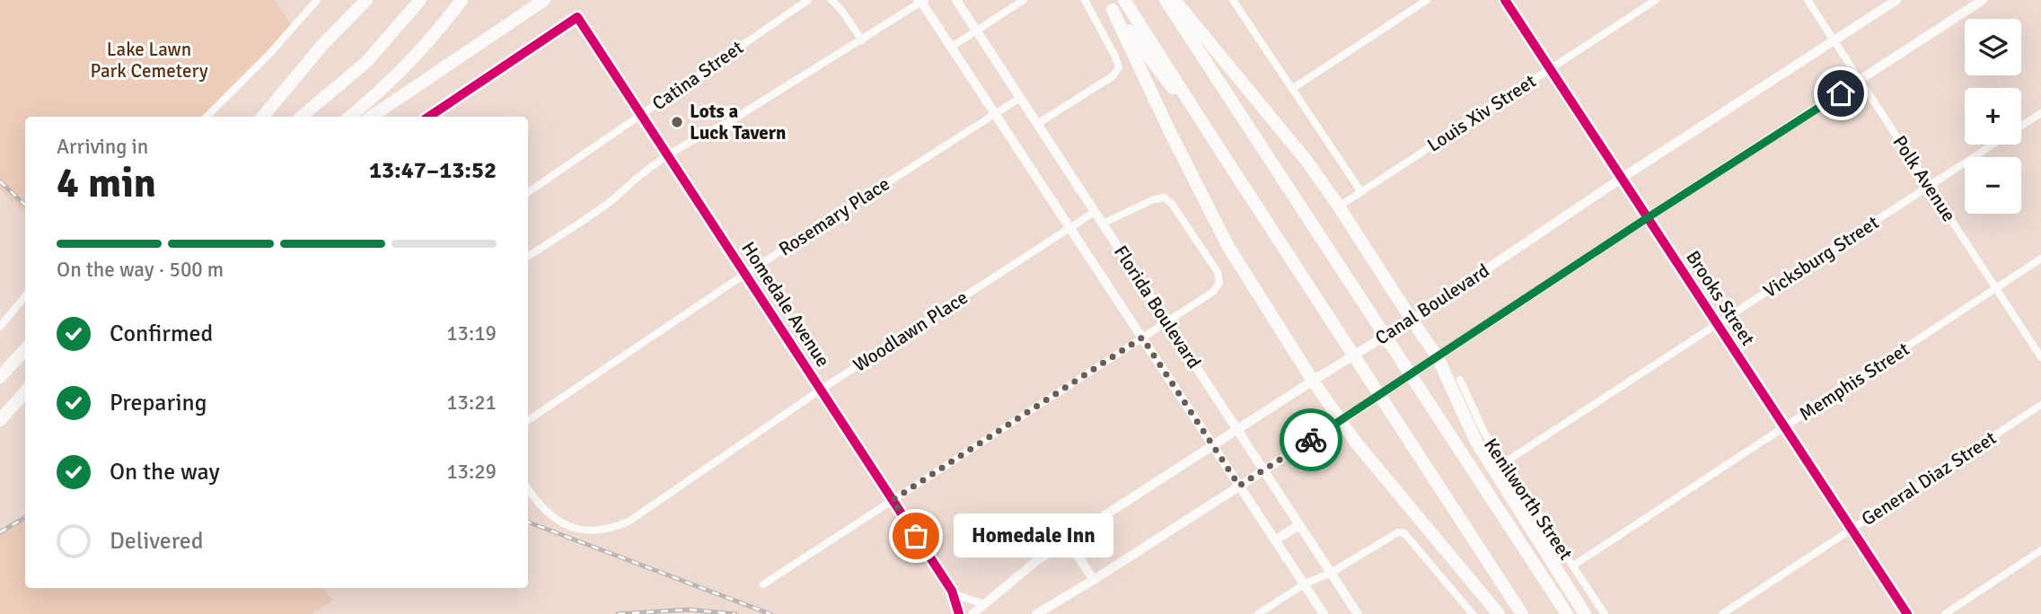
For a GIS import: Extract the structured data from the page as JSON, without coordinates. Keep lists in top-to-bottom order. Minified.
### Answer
{"streets":{"main road":["Canal Boulevard","Florida Boulevard"],"street":["Catina Street","Louis Xiv Street","Polk Avenue","Rosemary Place","Vicksburg Street","Brooks Street","Homedale Avenue","Woodlawn Place","Memphis Street","General Diaz Street","Kenilworth Street"]},"crossings":[["Catina Street","Homedale Avenue"],["Louis Xiv Street","Brooks Street"],["Polk Avenue","Vicksburg Street"],["Polk Avenue","Canal Boulevard"],["Polk Avenue","Memphis Street"],["Rosemary Place","Homedale Avenue"],["Rosemary Place","Florida Boulevard"],["Vicksburg Street","Brooks Street"],["Vicksburg Street","Kenilworth Street"],["Brooks Street","Canal Boulevard"],["Brooks Street","Memphis Street"],["Brooks Street","General Diaz Street"],["Homedale Avenue","Woodlawn Place"],["Canal Boulevard","Florida Boulevard"],["Florida Boulevard","Woodlawn Place"],["Memphis Street","Kenilworth Street"]],"parks":["Lake Lawn Park Cemetery"],"places":["Lots a Luck Tavern","Homedale Inn"],"page":{"map_buttons":["+","−"],"heading":["4 min","Arriving in","13:47–13:52"],"bar":"On the way · 500 m","list":[["Confirmed","13:19"],["Preparing","13:21"],["On the way","13:29"],"Delivered"],"bubble":"Homedale Inn"}}
